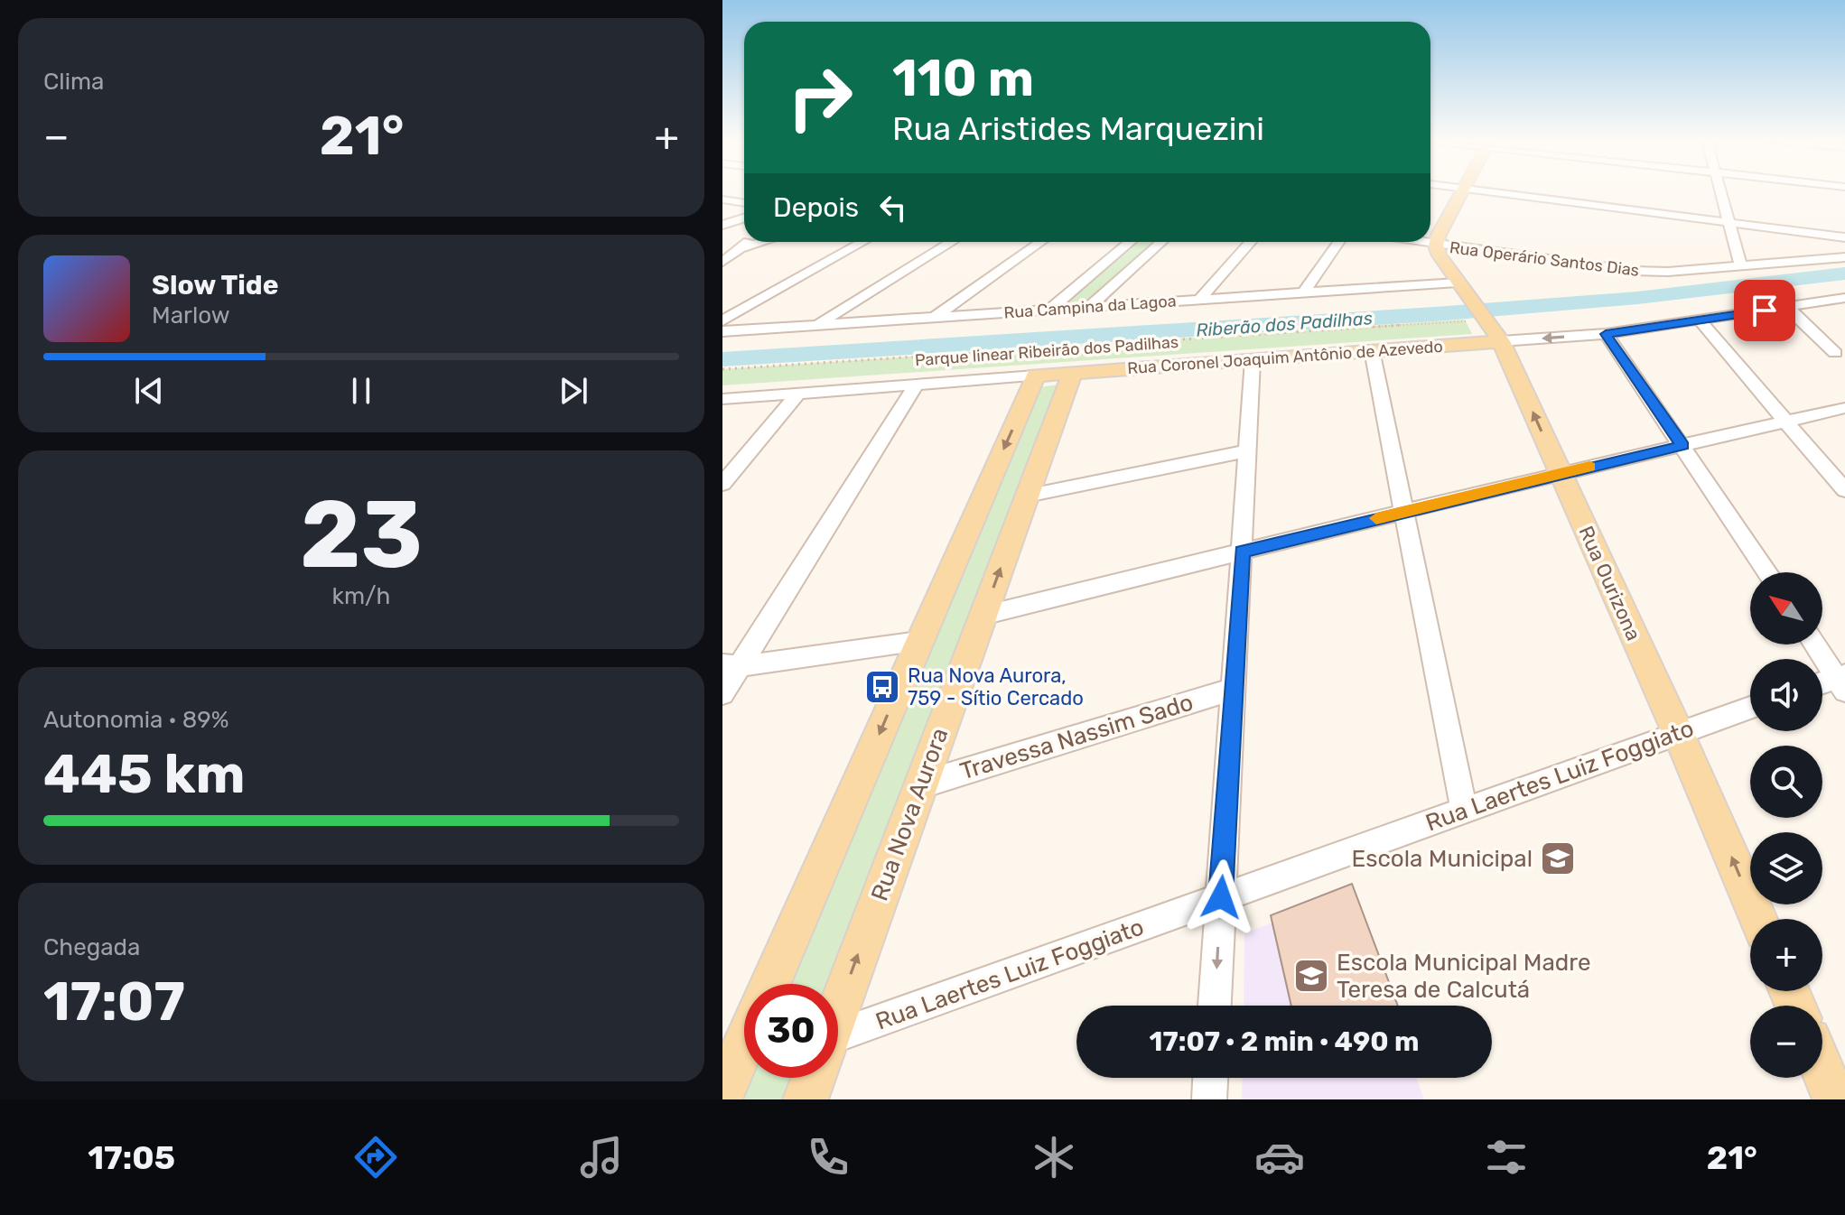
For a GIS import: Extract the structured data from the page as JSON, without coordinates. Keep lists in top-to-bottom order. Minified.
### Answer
{"streets":{"main road":["Rua Coronel Joaquim Antônio de Azevedo","Rua Ourizona","Rua Nova Aurora"],"street":["Rua Operário Santos Dias","Rua Campina da Lagoa","Travessa Nassim Sado","Rua Laertes Luiz Foggiato"],"path":["Parque linear Ribeirão dos Padilhas"]},"crossings":[["Rua Operário Santos Dias","Rua Ourizona"],["Rua Campina da Lagoa","Rua Ourizona"],["Parque linear Ribeirão dos Padilhas","Rua Coronel Joaquim Antônio de Azevedo"],["Parque linear Ribeirão dos Padilhas","Rua Ourizona"],["Rua Coronel Joaquim Antônio de Azevedo","Rua Ourizona"],["Rua Coronel Joaquim Antônio de Azevedo","Rua Nova Aurora"],["Rua Ourizona","Rua Laertes Luiz Foggiato"],["Travessa Nassim Sado","Rua Nova Aurora"]],"one_way":["Rua Ourizona"],"water":["Riberão dos Padilhas"],"places":{"bus stop":["Rua Nova Aurora, 759 - Sítio Cercado"],"school or university":["Escola Municipal","Escola Municipal Madre Teresa de Calcutá"]},"north":"top left","page":{"tile":["Clima",["23","km/h"],["Autonomia · 89%","445 km"],["Chegada","17:07"]],"turn":["110 m","Rua Aristides Marquezini"],"heat":["−","21°","+"],"then":"Depois","song":["Slow Tide","Marlow"],"map_buttons":["+","−"],"limit":"30","trip":"17:07 · 2 min · 490 m","tabs":["17:05","21°"]}}
